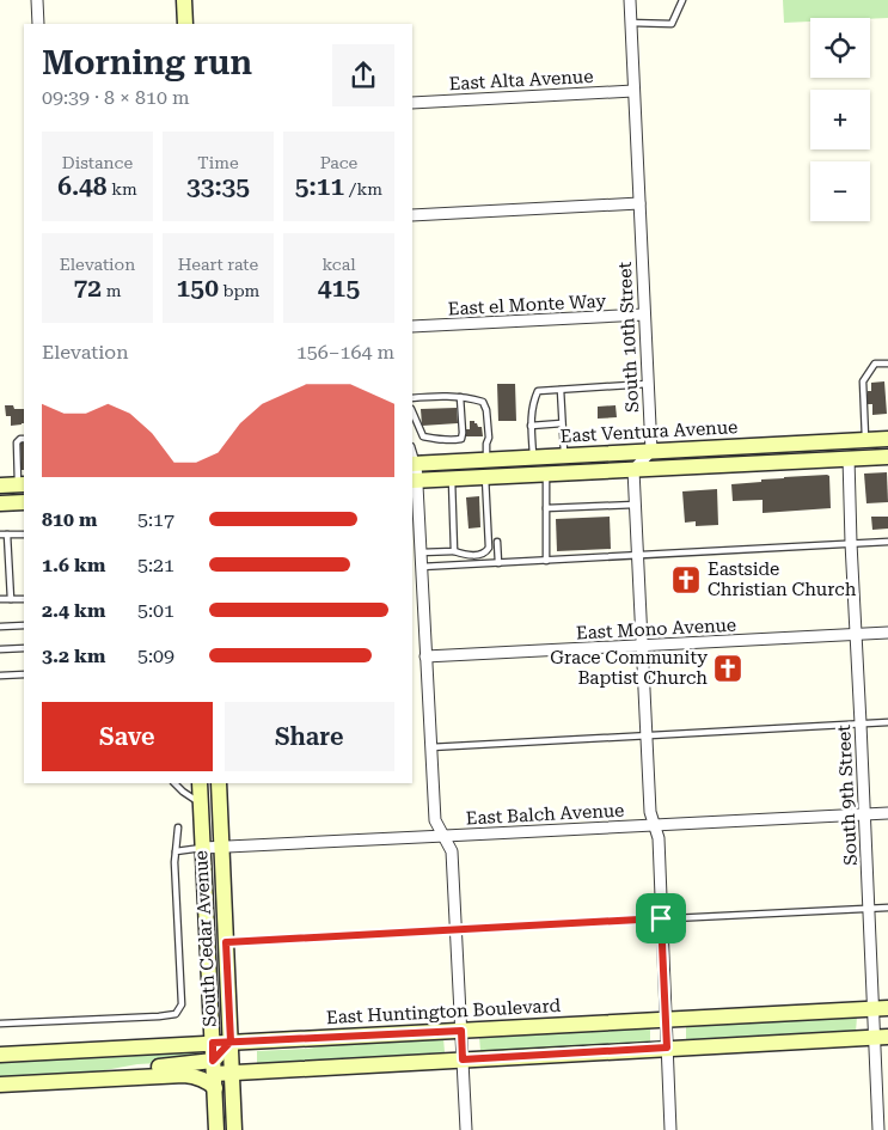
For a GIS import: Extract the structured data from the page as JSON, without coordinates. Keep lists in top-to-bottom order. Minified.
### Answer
{"streets":{"main road":["East Ventura Avenue","South Cedar Avenue","East Huntington Boulevard"],"street":["East Alta Avenue","East el Monte Way","South 10th Street","East Mono Avenue","South 9th Street","East Balch Avenue"]},"crossings":[["East Alta Avenue","South 10th Street"],["East el Monte Way","South 10th Street"],["South 10th Street","East Ventura Avenue"],["East Ventura Avenue","South 9th Street"],["East Mono Avenue","South 9th Street"],["South 9th Street","East Balch Avenue"],["South 9th Street","East Huntington Boulevard"],["East Balch Avenue","South Cedar Avenue"],["South Cedar Avenue","East Huntington Boulevard"]],"places":{"church":["Eastside Christian Church","Grace Community Baptist Church"]},"page":{"map_buttons":["+","−"],"heading":["Morning run","09:39 · 8 × 810 m"],"stats":[["Distance","6.48 km"],["Time","33:35"],["Pace","5:11 /km"],["Elevation","72 m"],["Heart rate","150 bpm"],["kcal","415"]],"chart":["Elevation","156–164 m"],"list":[{"name":"810 m","note":"5:17"},{"name":"1.6 km","note":"5:21"},{"name":"2.4 km","note":"5:01"},{"name":"3.2 km","note":"5:09"}],"buttons":["Save","Share"]}}
